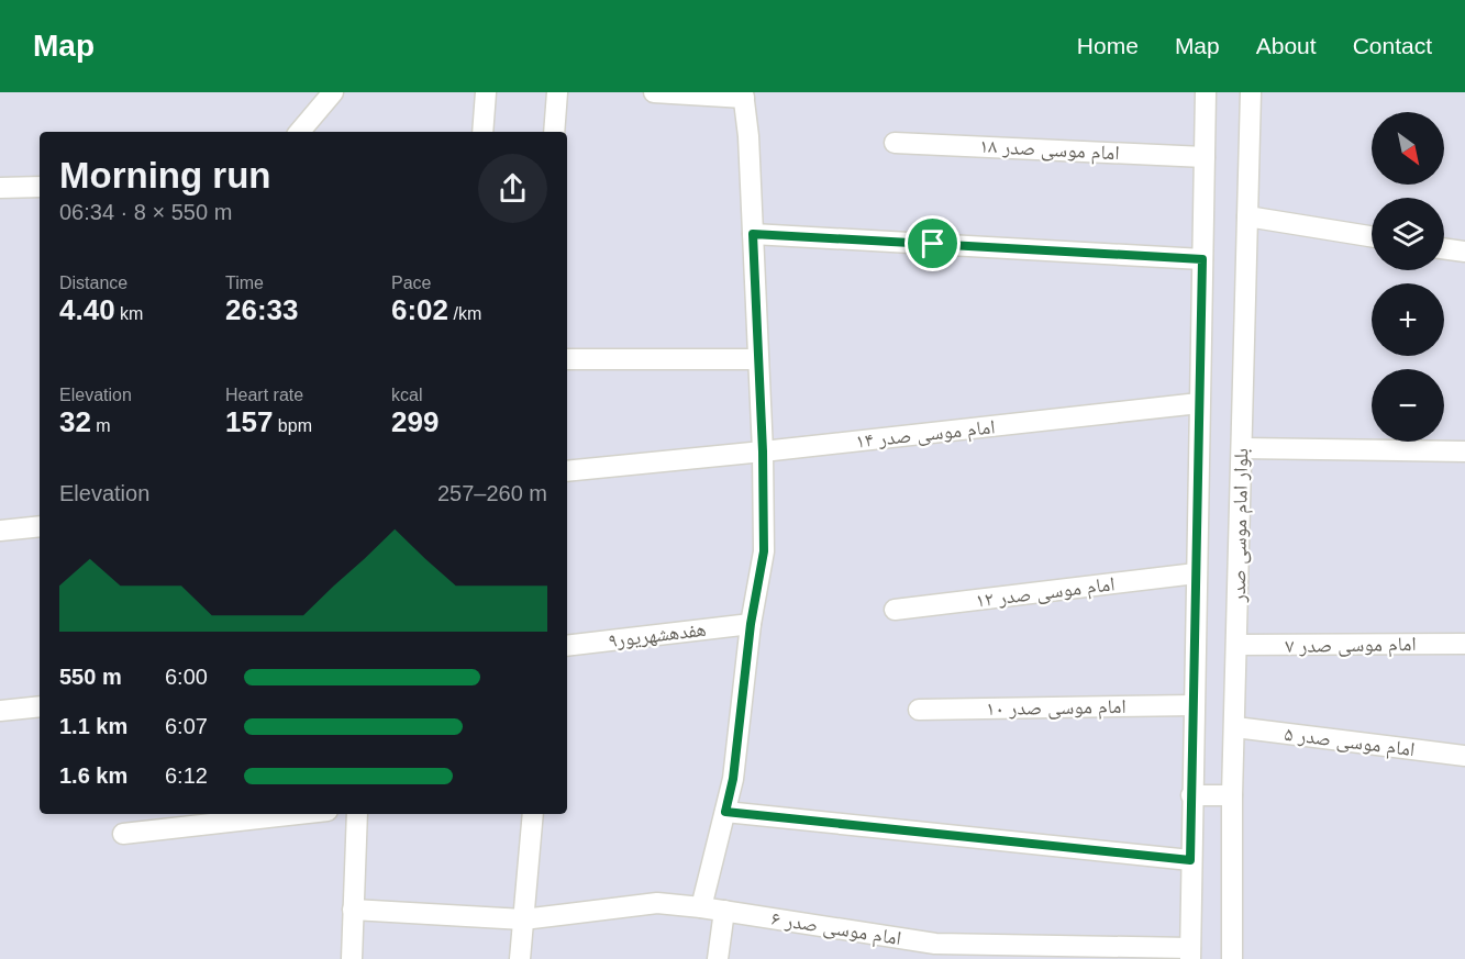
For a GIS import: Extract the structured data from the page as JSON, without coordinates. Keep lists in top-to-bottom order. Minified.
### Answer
{"streets":{"street":["امام موسی صدر ۱۸","امام موسی صدر ۱۴","بلوار امام موسی صدر","امام موسی صدر ۱۲","هفدهشهریور۹","امام موسی صدر ۷","امام موسی صدر ۱۰","امام موسی صدر ۵","امام موسی صدر ۶"]},"crossings":[["بلوار امام موسی صدر","امام موسی صدر ۷"],["بلوار امام موسی صدر","امام موسی صدر ۵"]],"north":"bottom right","page":{"header":"Map","nav":["Home","Map","About","Contact"],"map_buttons":["+","−"],"heading":["Morning run","06:34 · 8 × 550 m"],"stats":[["Distance","4.40 km"],["Time","26:33"],["Pace","6:02 /km"],["Elevation","32 m"],["Heart rate","157 bpm"],["kcal","299"]],"chart":["Elevation","257–260 m"],"list":[{"name":"550 m","note":"6:00"},{"name":"1.1 km","note":"6:07"},{"name":"1.6 km","note":"6:12"}]}}
